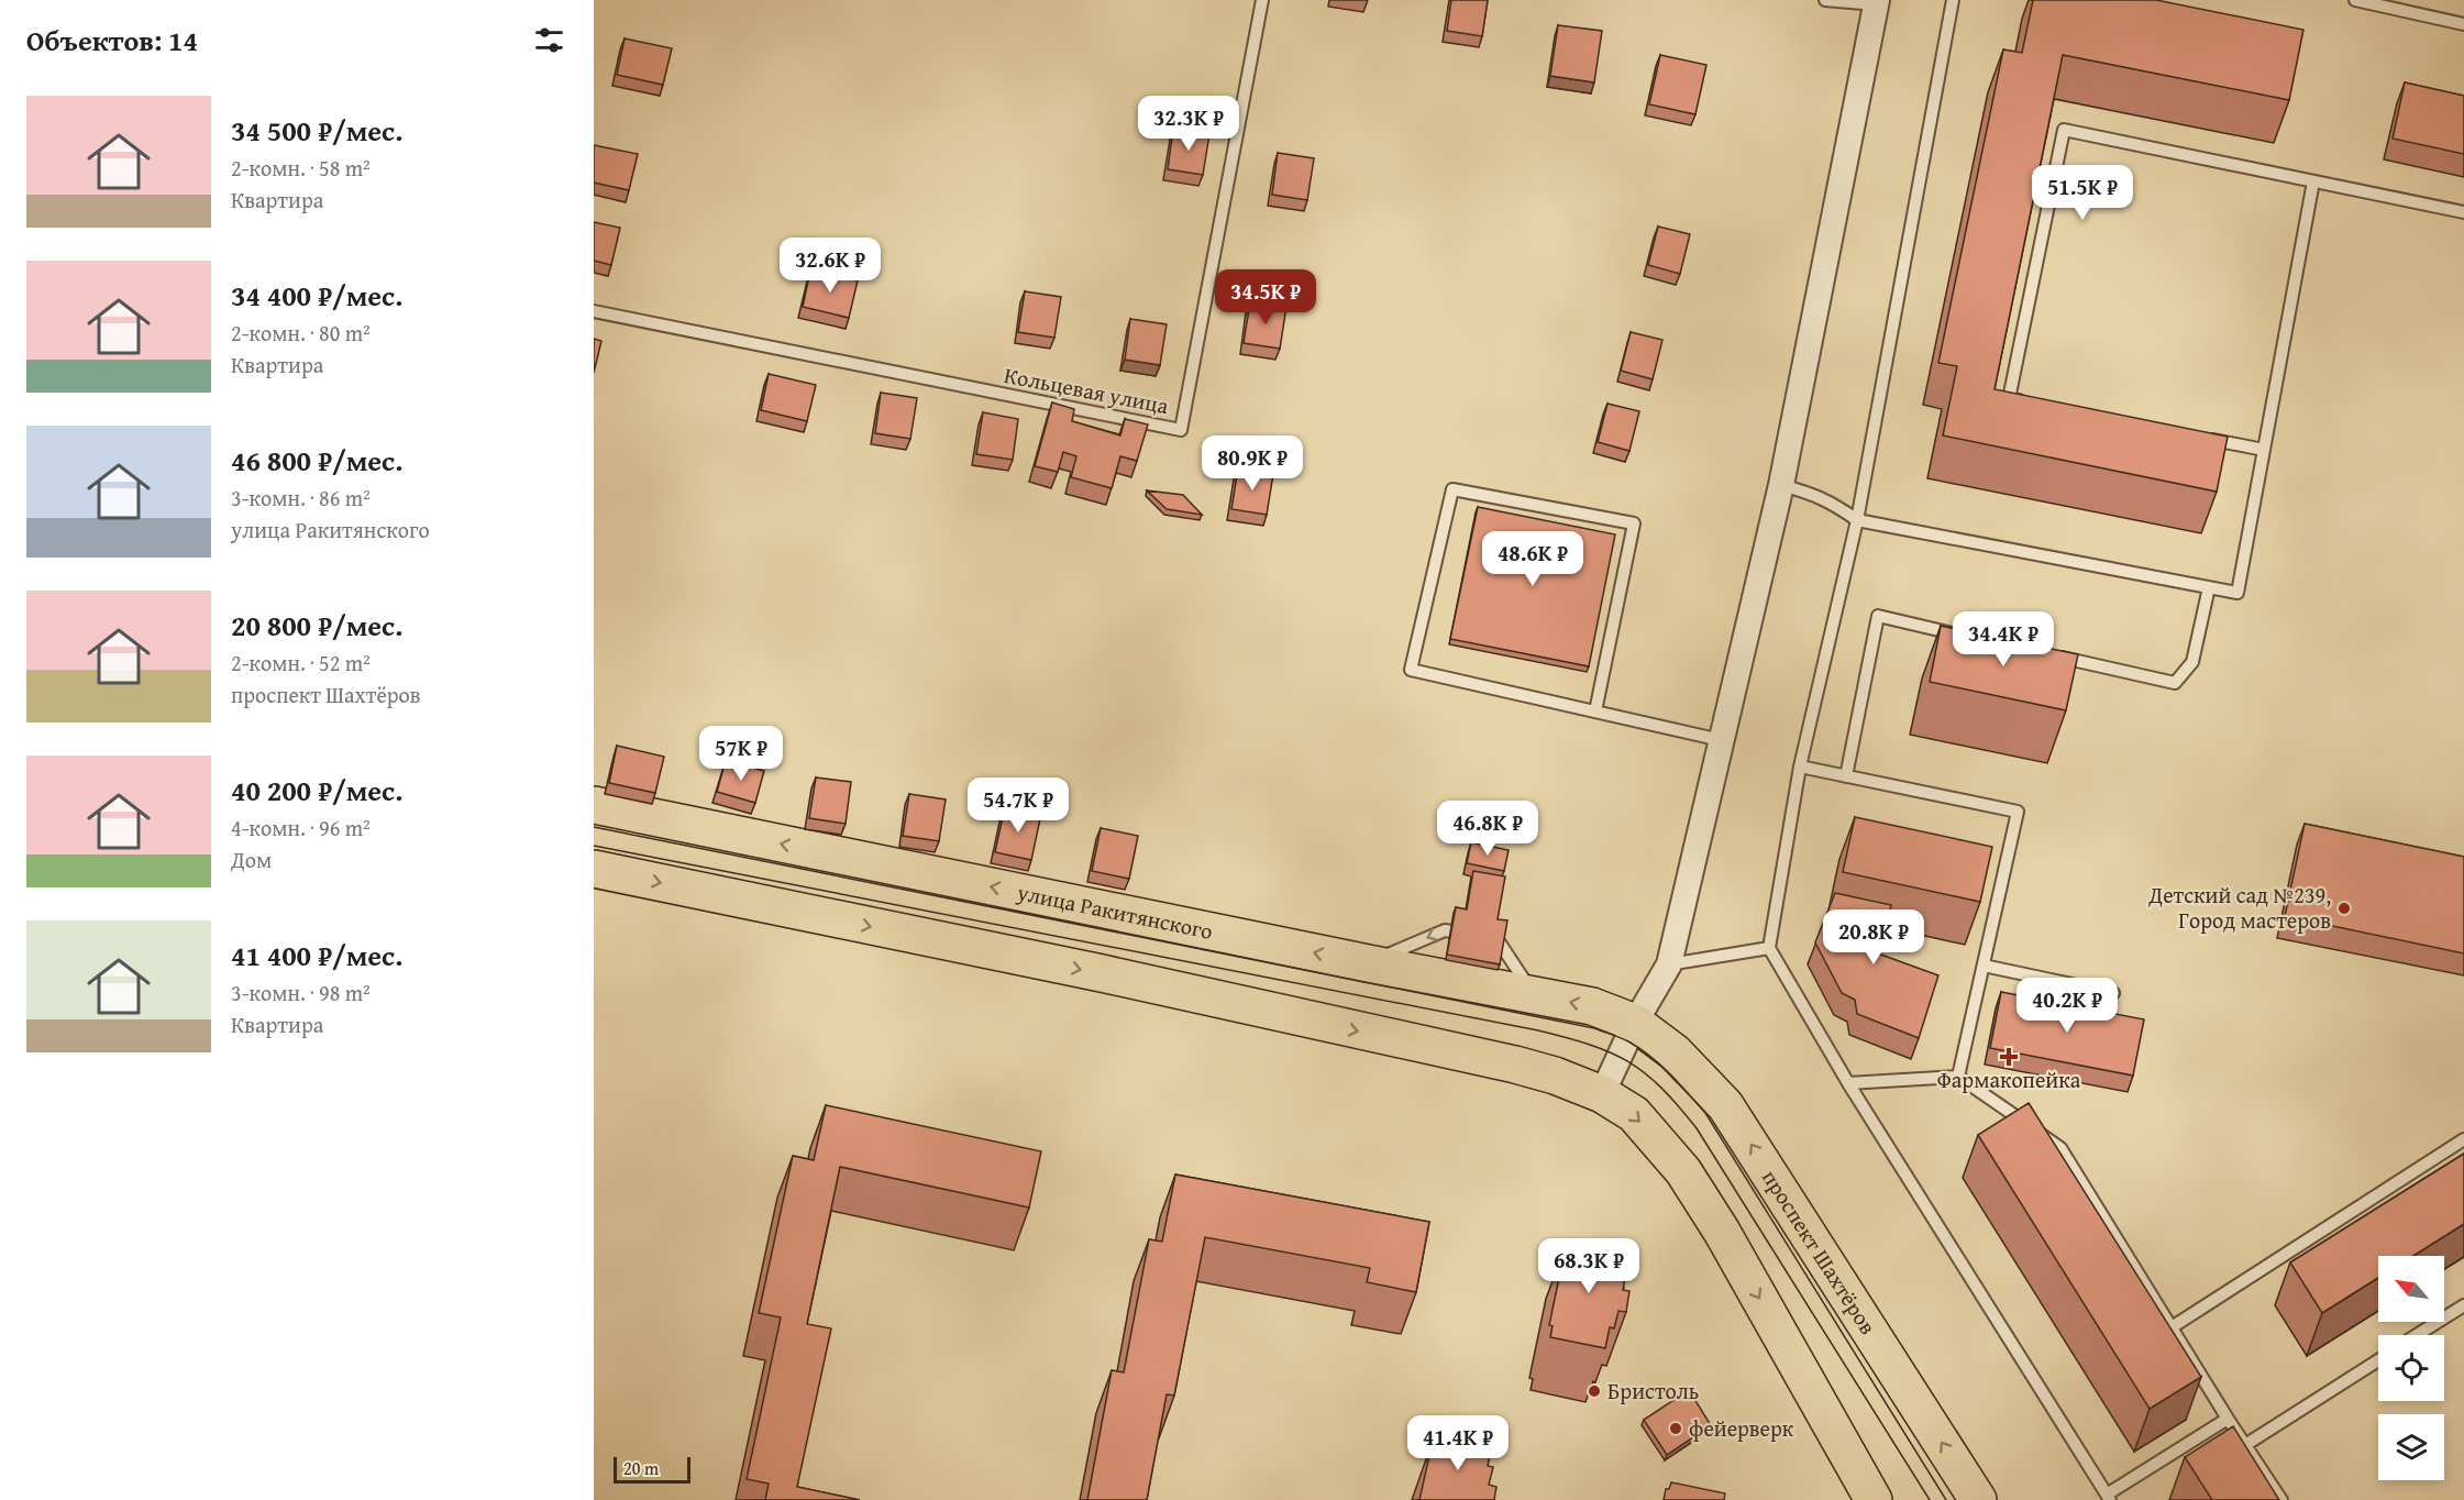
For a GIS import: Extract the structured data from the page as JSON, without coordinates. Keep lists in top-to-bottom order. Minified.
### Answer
{"streets":{"main road":["улица Ракитянского","проспект Шахтёров"],"lane":["Кольцевая улица"]},"crossings":[["улица Ракитянского","проспект Шахтёров"]],"places":{"other":["Детский сад №239, Город мастеров","Бристоль","фейерверк"],"health":["Фармакопейка"]},"scale_bar":"20 m","north":"top left","page":{"heading":"Объектов: 14","list":[{"name":"34 500 ₽/мес.","note":"2-комн. · 58 m² · Квартира"},{"name":"34 400 ₽/мес.","note":"2-комн. · 80 m² · Квартира"},{"name":"46 800 ₽/мес.","note":"3-комн. · 86 m² · улица Ракитянского"},{"name":"20 800 ₽/мес.","note":"2-комн. · 52 m² · проспект Шахтёров"},{"name":"40 200 ₽/мес.","note":"4-комн. · 96 m² · Дом"},{"name":"41 400 ₽/мес.","note":"3-комн. · 98 m² · Квартира"}],"price":["32.3K ₽","51.5K ₽","32.6K ₽","34.5K ₽","80.9K ₽","48.6K ₽","34.4K ₽","57K ₽","54.7K ₽","46.8K ₽","20.8K ₽","40.2K ₽","68.3K ₽","41.4K ₽"],"scale":"20 m"}}
